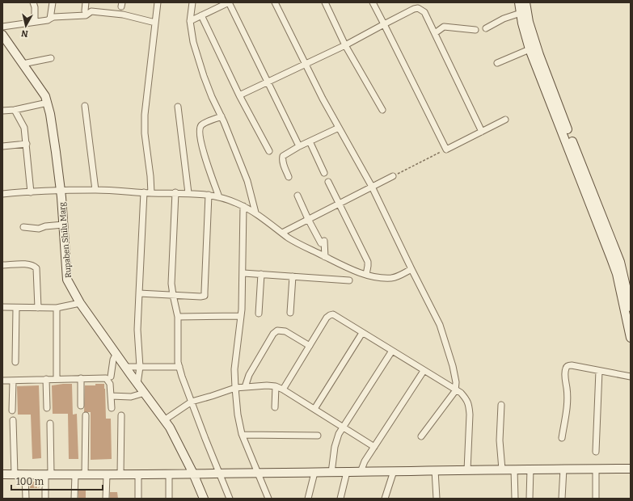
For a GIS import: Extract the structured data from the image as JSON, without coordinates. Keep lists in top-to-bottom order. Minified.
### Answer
{"streets":{"street":["Rupaben Shilu Marg"]},"scale_bar":"100 m","north":"bottom"}
